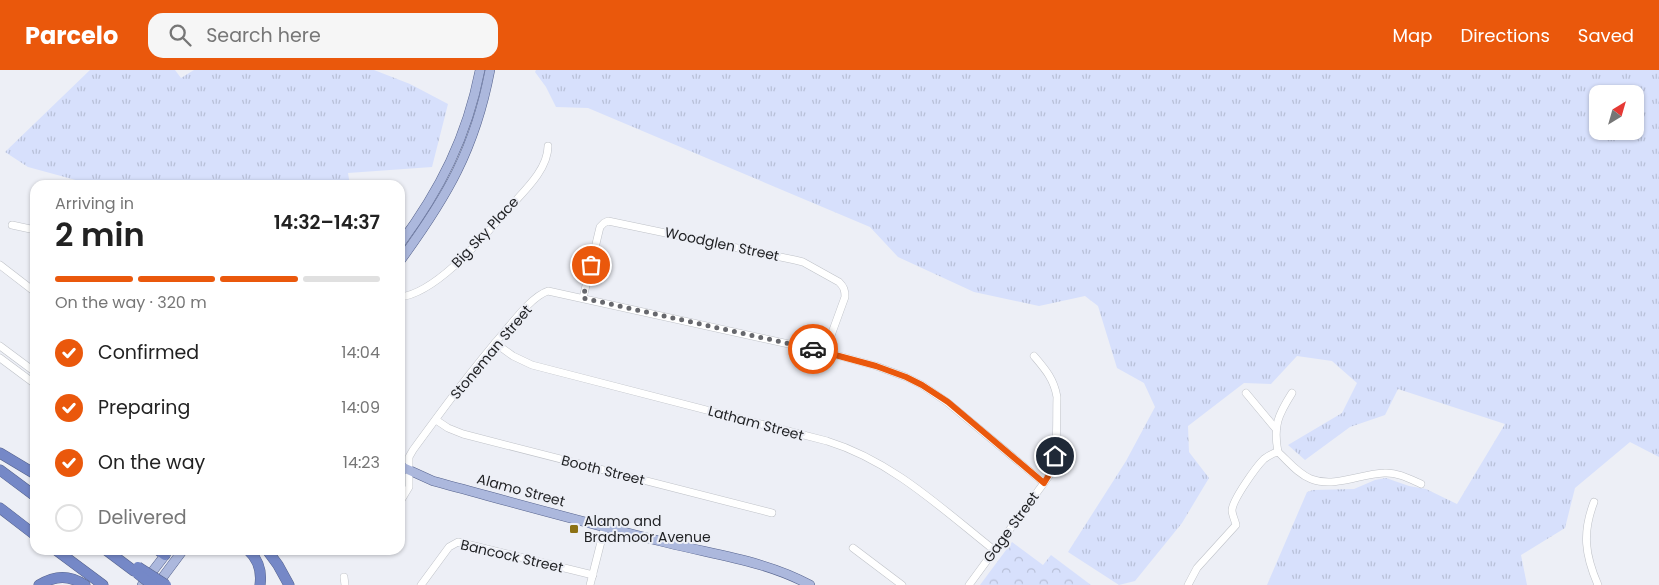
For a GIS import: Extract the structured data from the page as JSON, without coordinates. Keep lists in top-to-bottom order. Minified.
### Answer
{"streets":{"main road":["Alamo Street"],"street":["Big Sky Place","Woodglen Street","Stoneman Street","Latham Street","Booth Street","Gage Street","Bancock Street"]},"crossings":[["Woodglen Street","Stoneman Street"],["Stoneman Street","Latham Street"],["Stoneman Street","Booth Street"],["Stoneman Street","Alamo Street"],["Stoneman Street","Gage Street"],["Latham Street","Gage Street"]],"places":{"transit":["Alamo and Bradmoor Avenue"]},"north":"top right","page":{"header":"Parcelo","search":"Search here","nav":["Map","Directions","Saved"],"heading":["2 min","Arriving in","14:32–14:37"],"bar":"On the way · 320 m","list":[["Confirmed","14:04"],["Preparing","14:09"],["On the way","14:23"],"Delivered"]}}
